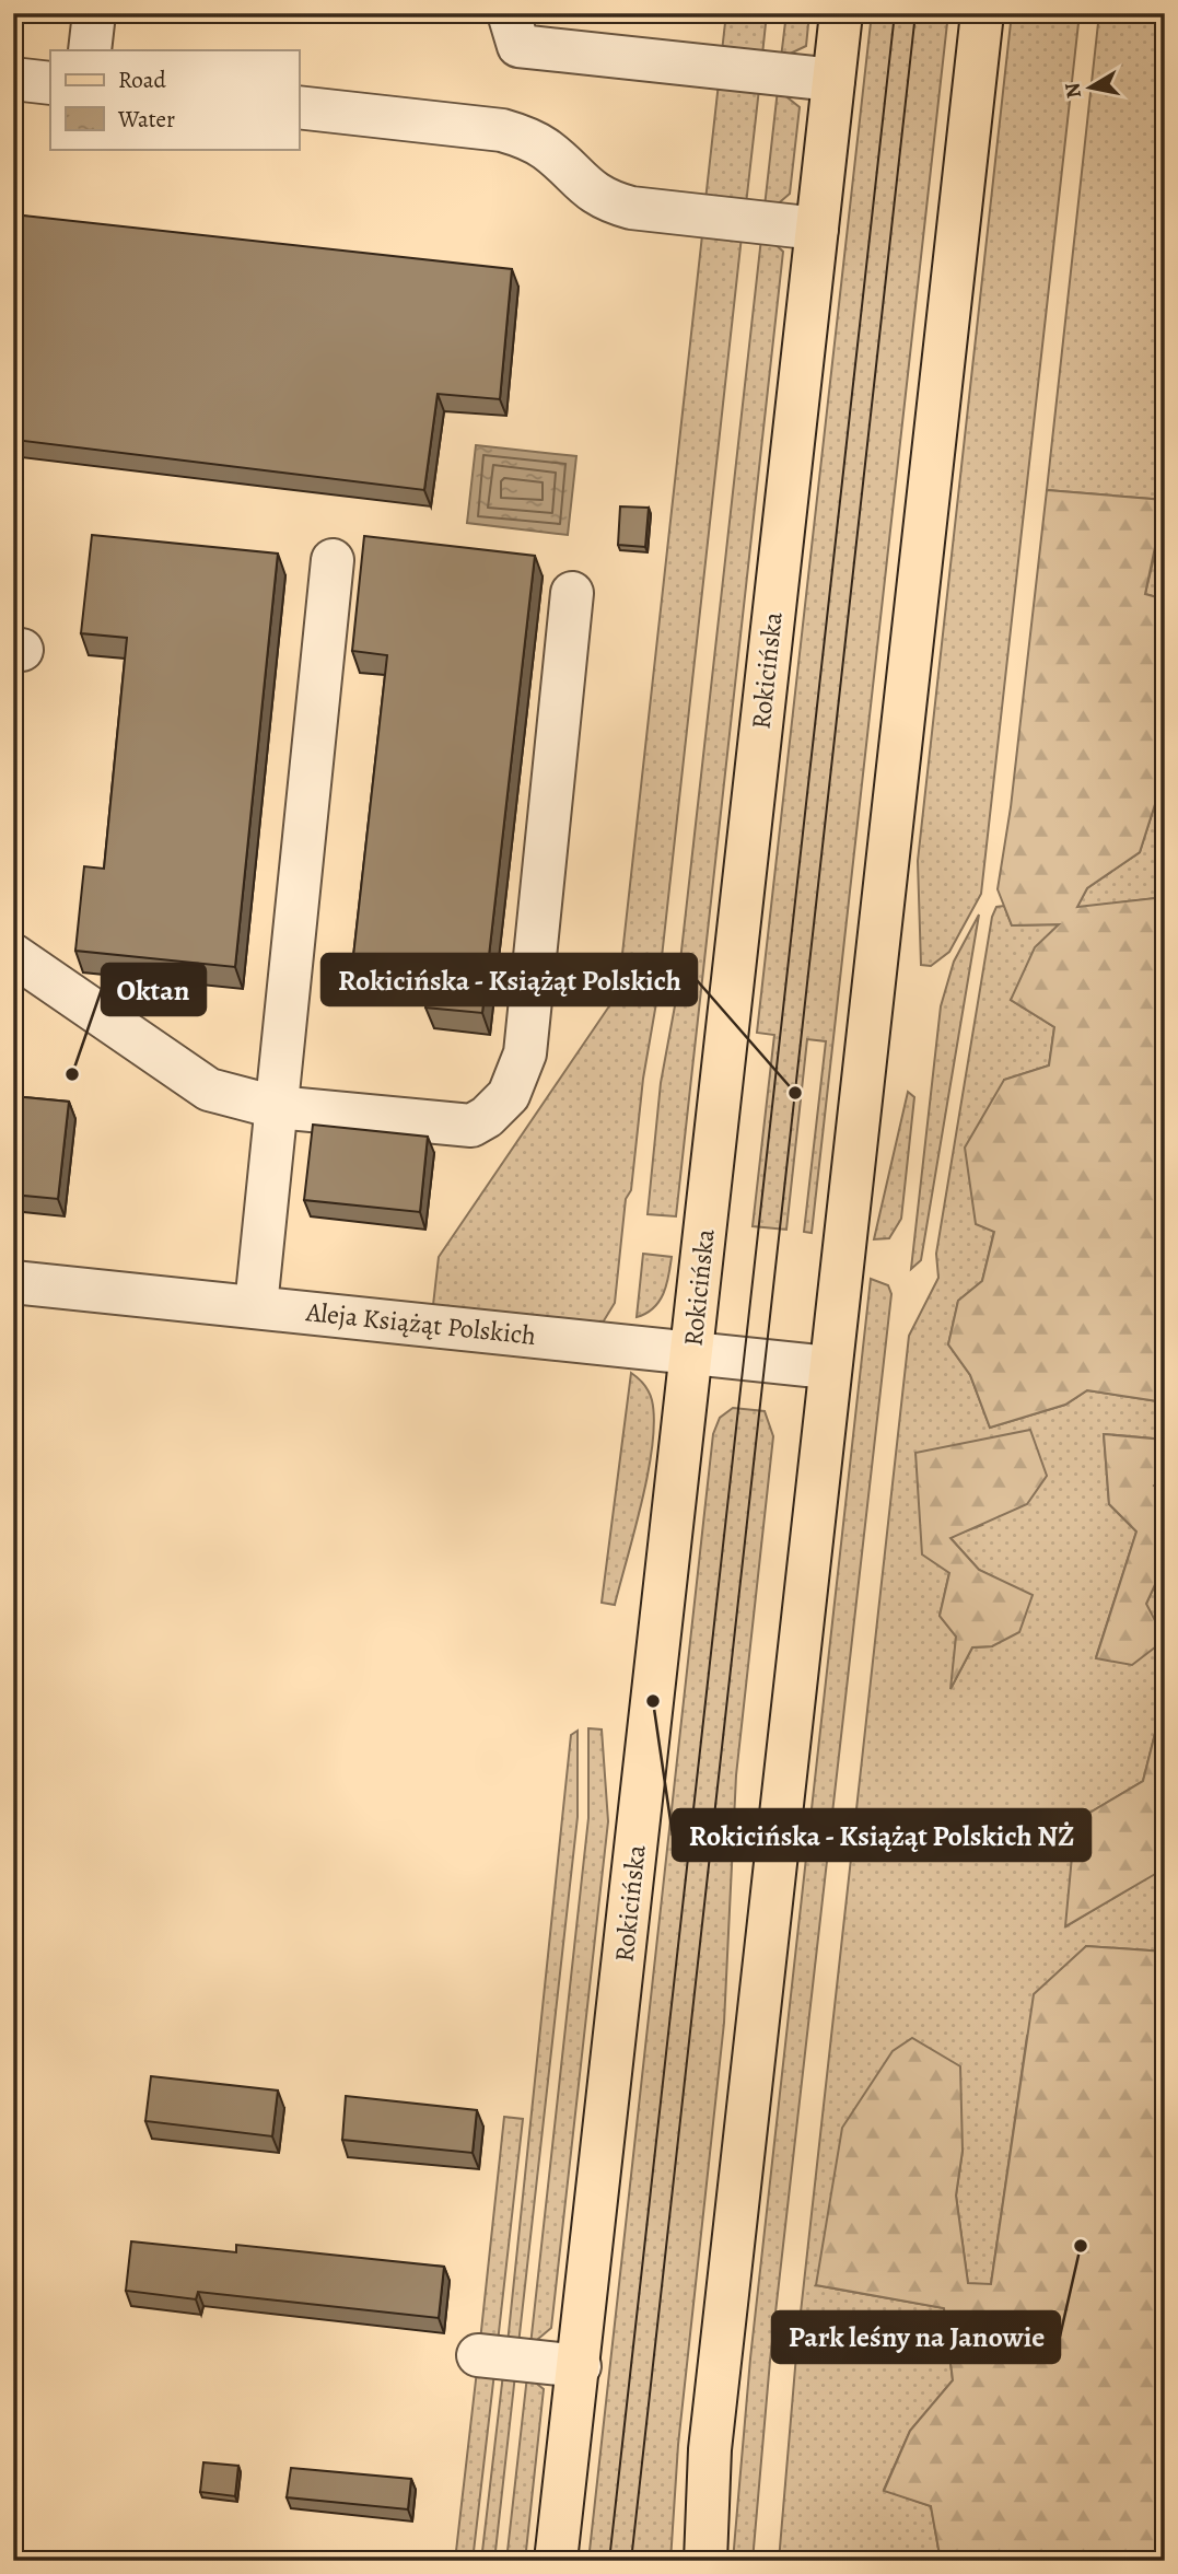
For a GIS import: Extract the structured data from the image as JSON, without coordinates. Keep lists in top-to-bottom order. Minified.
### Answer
{"streets":{"main road":["Rokicińska"],"street":["Aleja Książąt Polskich"]},"crossings":[["Rokicińska","Aleja Książąt Polskich"]],"places":["Oktan","Rokicińska - Książąt Polskich","Rokicińska - Książąt Polskich NŻ","Park leśny na Janowie"],"legend":["Road","Water"],"north":"left"}
